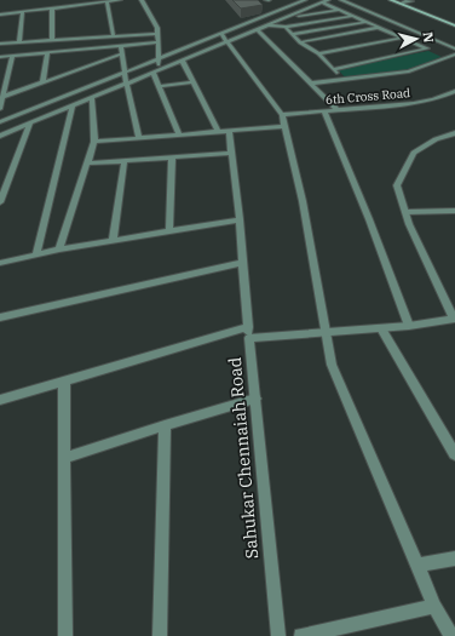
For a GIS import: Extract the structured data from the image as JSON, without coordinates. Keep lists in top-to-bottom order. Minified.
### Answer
{"streets":{"street":["6th Cross Road","Sahukar Chennaiah Road"]},"north":"right"}
